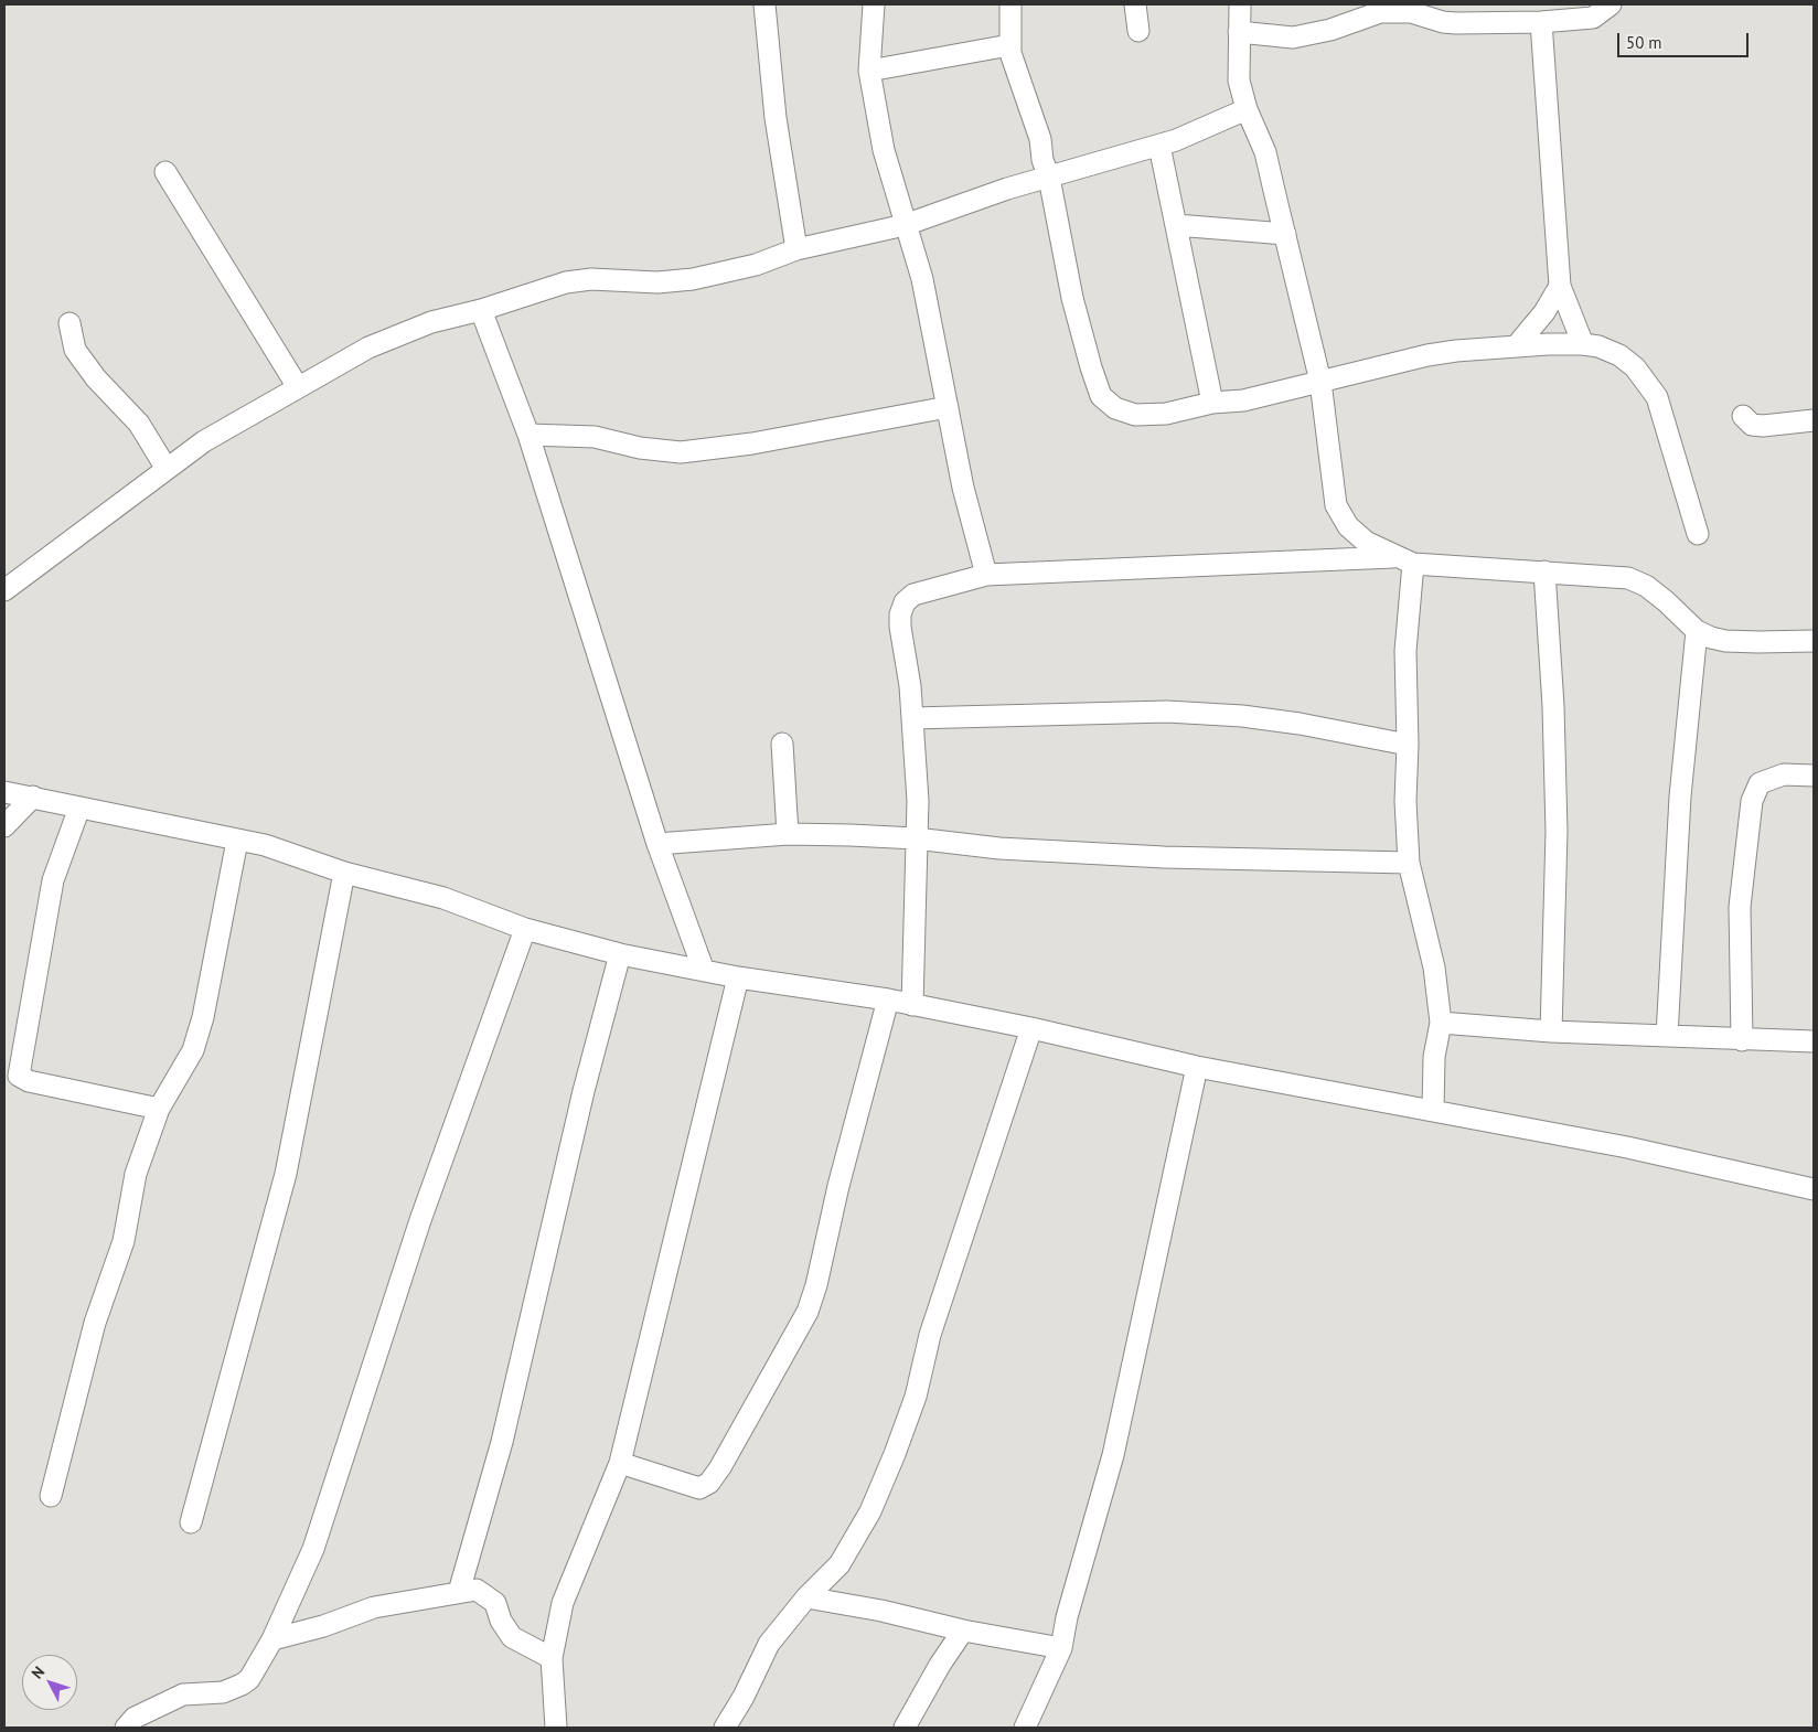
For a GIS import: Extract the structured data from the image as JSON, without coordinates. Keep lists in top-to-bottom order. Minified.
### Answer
{"scale_bar":"50 m","north":"top left"}
